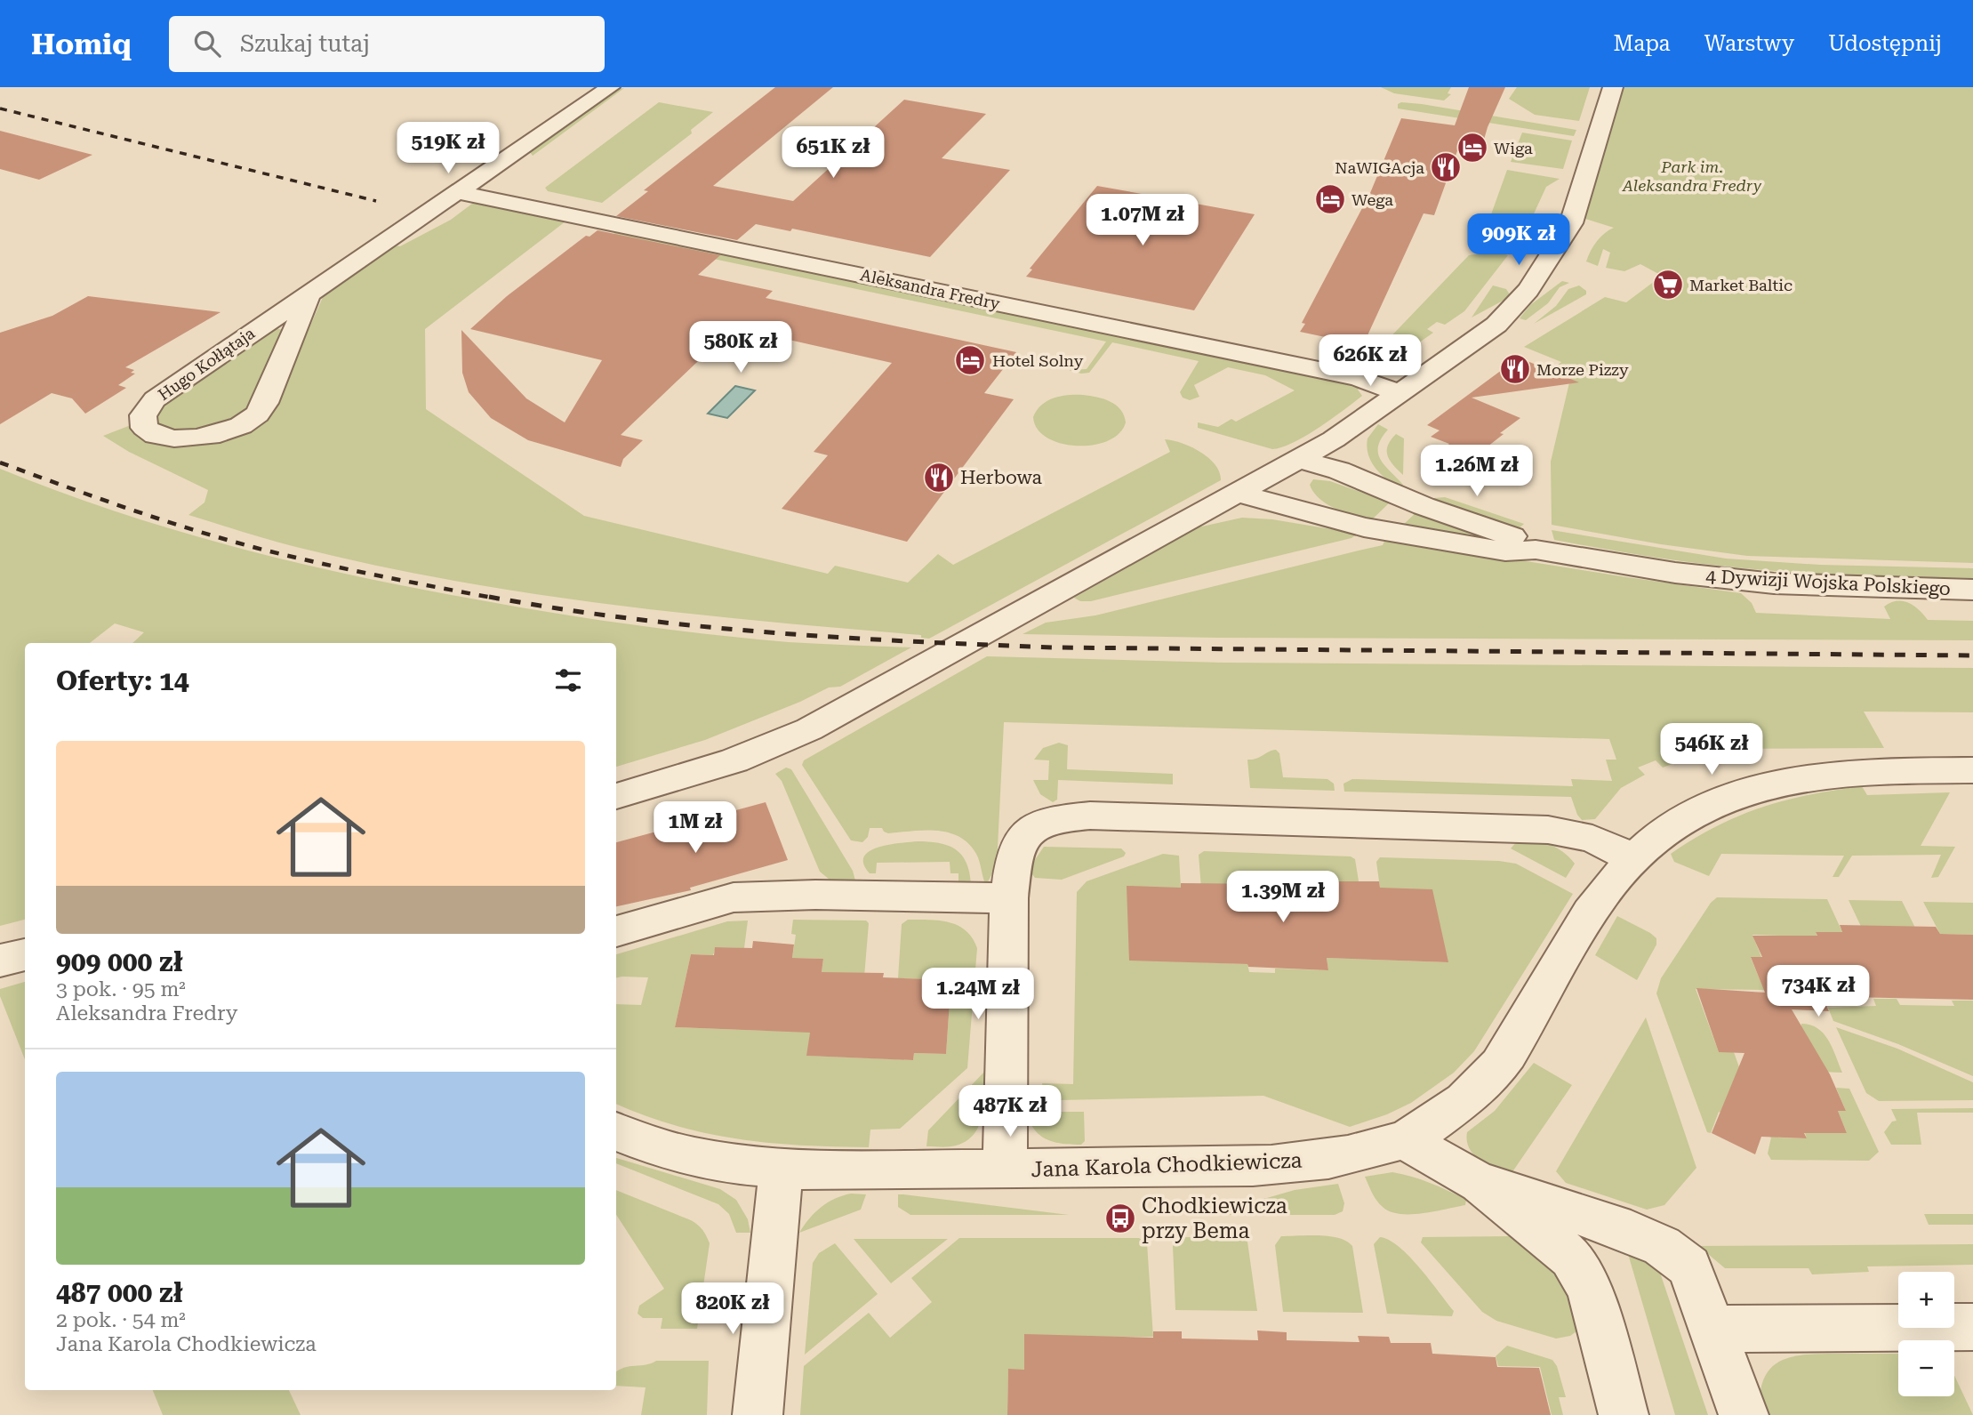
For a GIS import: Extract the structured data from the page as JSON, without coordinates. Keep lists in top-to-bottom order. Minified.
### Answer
{"streets":{"street":["Aleksandra Fredry","Hugo Kołłątaja","4 Dywizji Wojska Polskiego","Jana Karola Chodkiewicza"]},"crossings":[["Aleksandra Fredry","Hugo Kołłątaja"]],"parks":["Park im. Aleksandra Fredry"],"places":{"hotel":["Wiga","Wega","Hotel Solny"],"restaurant":["NaWIGAcja","Morze Pizzy","Herbowa"],"supermarket":["Market Baltic"],"bus stop":["Chodkiewicza przy Bema"]},"page":{"header":"Homiq","search":"Szukaj tutaj","nav":["Mapa","Warstwy","Udostępnij"],"price":["519K zł","651K zł","1.07M zł","909K zł","580K zł","626K zł","1.26M zł","546K zł","1M zł","1.39M zł","734K zł","1.24M zł","487K zł","820K zł"],"heading":"Oferty: 14","list":[{"name":"909 000 zł","note":"3 pok. · 95 m² · Aleksandra Fredry"},{"name":"487 000 zł","note":"2 pok. · 54 m² · Jana Karola Chodkiewicza"}],"map_buttons":["+","−"]}}
